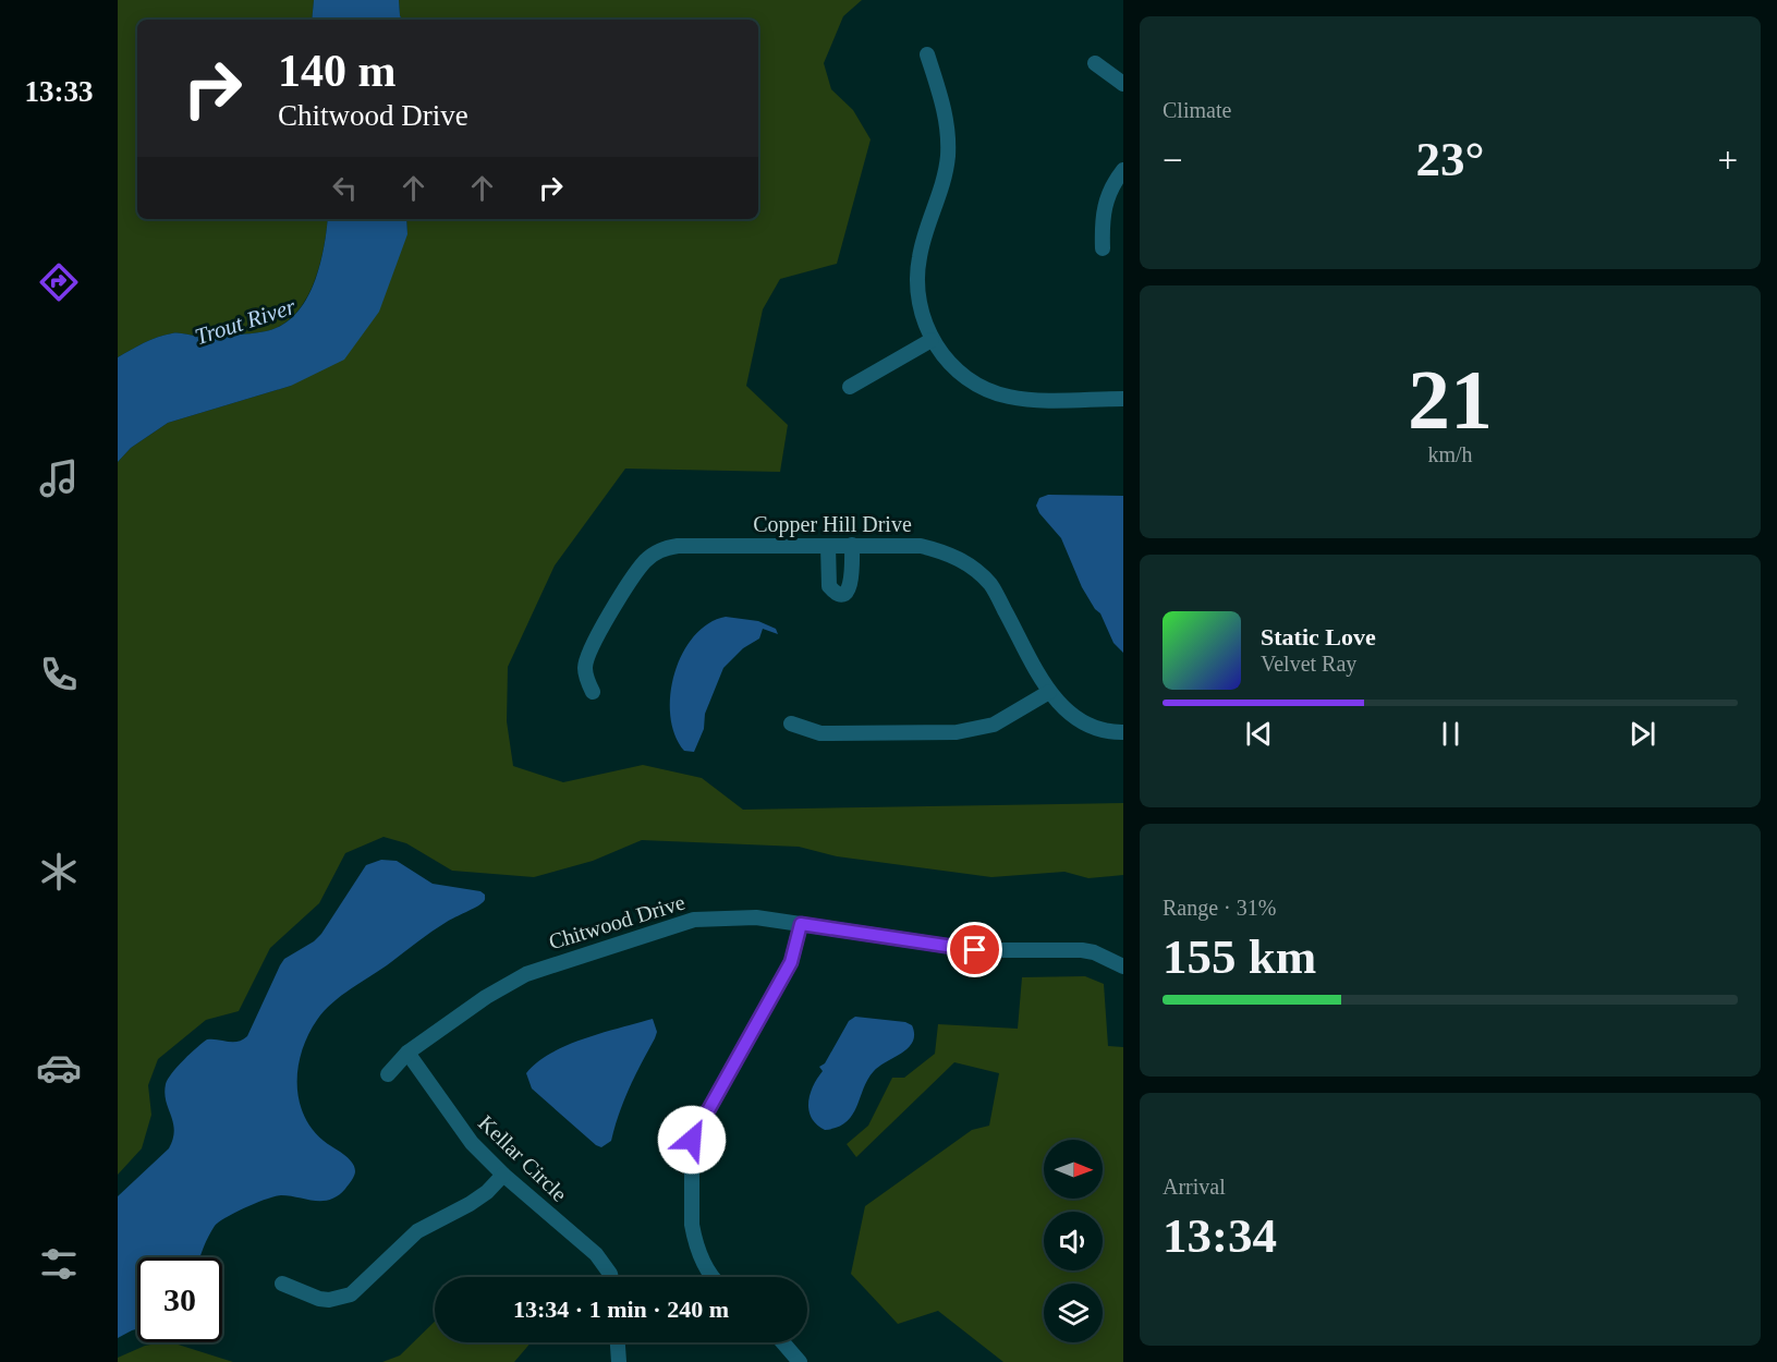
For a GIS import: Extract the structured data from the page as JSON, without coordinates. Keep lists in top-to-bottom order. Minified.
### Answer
{"streets":{"street":["Copper Hill Drive","Chitwood Drive","Kellar Circle"]},"crossings":[["Chitwood Drive","Kellar Circle"]],"water":["Trout River"],"north":"right","page":{"tabs":"13:33","tile":["Climate",["21","km/h"],["Range · 31%","155 km"],["Arrival","13:34"]],"turn":["140 m","Chitwood Drive"],"heat":["−","23°","+"],"song":["Static Love","Velvet Ray"],"limit":"30","trip":"13:34 · 1 min · 240 m"}}
